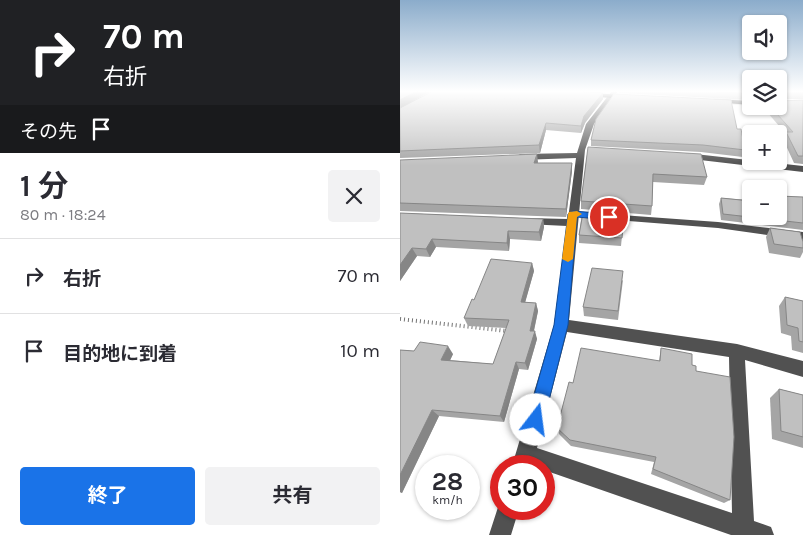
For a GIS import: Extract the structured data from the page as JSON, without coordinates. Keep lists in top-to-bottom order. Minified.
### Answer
{"page":{"turn":["70 m","右折"],"map_buttons":["+","−"],"then":"その先","heading":["1 分","80 m · 18:24"],"list":[{"name":"右折","value":"70 m"},{"name":"目的地に到着","value":"10 m"}],"speed":"28 km/h","limit":"30","buttons":["終了","共有"]}}
